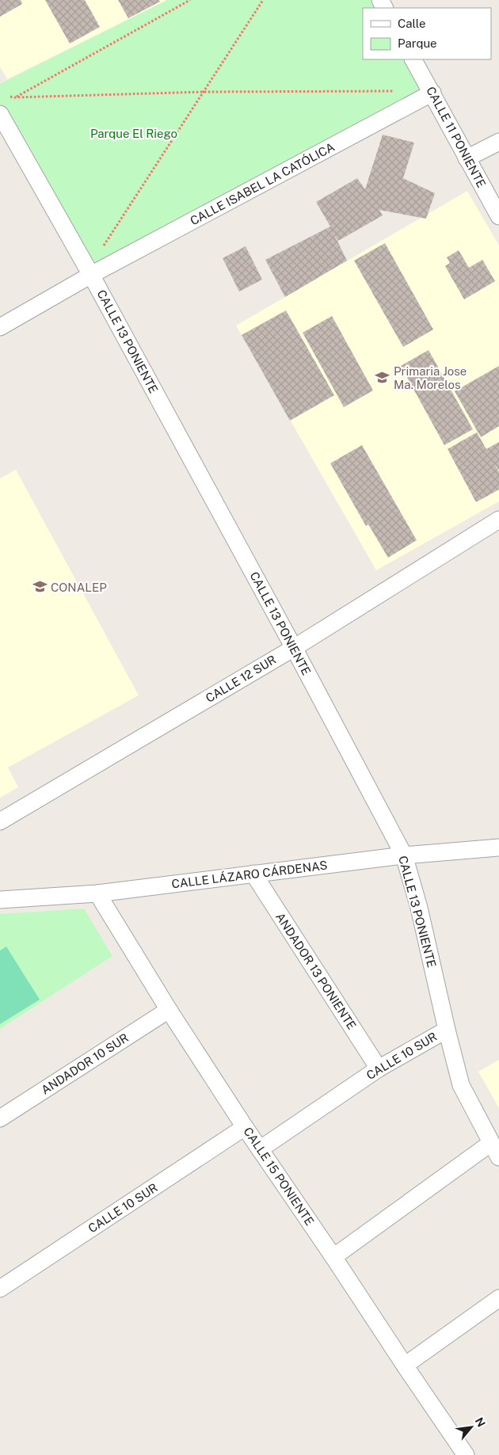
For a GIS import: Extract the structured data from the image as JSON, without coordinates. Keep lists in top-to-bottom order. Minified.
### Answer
{"streets":{"street":["CALLE 11 PONIENTE","CALLE ISABEL LA CATÓLICA","CALLE 13 PONIENTE","CALLE 12 SUR","CALLE LÁZARO CÁRDENAS","ANDADOR 13 PONIENTE","CALLE 10 SUR","ANDADOR 10 SUR","CALLE 15 PONIENTE"]},"crossings":[["CALLE 11 PONIENTE","CALLE ISABEL LA CATÓLICA"],["CALLE ISABEL LA CATÓLICA","CALLE 13 PONIENTE"],["CALLE 13 PONIENTE","CALLE 12 SUR"],["CALLE 13 PONIENTE","CALLE LÁZARO CÁRDENAS"],["CALLE 13 PONIENTE","CALLE 10 SUR"],["CALLE LÁZARO CÁRDENAS","ANDADOR 13 PONIENTE"],["CALLE LÁZARO CÁRDENAS","CALLE 15 PONIENTE"],["ANDADOR 13 PONIENTE","CALLE 10 SUR"],["CALLE 10 SUR","CALLE 15 PONIENTE"],["ANDADOR 10 SUR","CALLE 15 PONIENTE"]],"parks":["Parque El Riego"],"places":{"school or university":["Primaria Jose Ma. Morelos","CONALEP"]},"legend":["Calle","Parque"],"north":"top right"}
